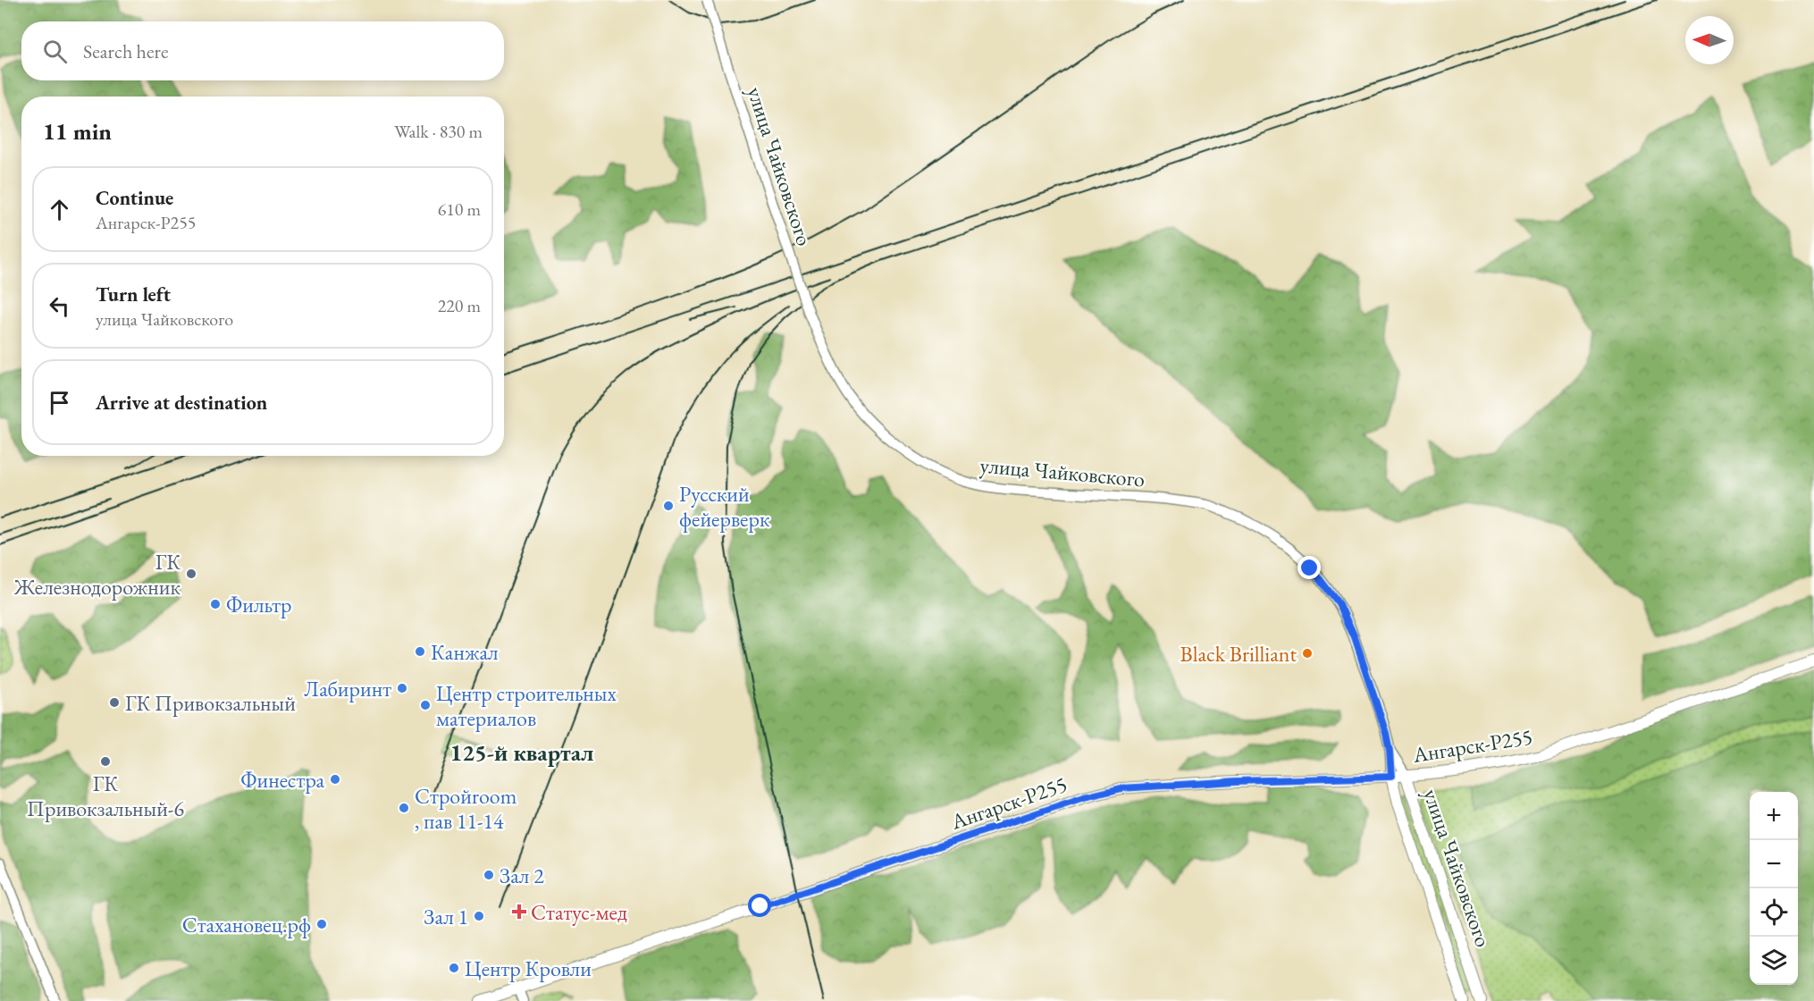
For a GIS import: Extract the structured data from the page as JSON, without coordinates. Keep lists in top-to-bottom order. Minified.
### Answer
{"streets":{"main road":["улица Чайковского","Ангарск-Р255"]},"crossings":[["улица Чайковского","Ангарск-Р255"]],"districts":["125-й квартал"],"places":{"other":["Русский фейерверк","ГК Железнодорожник","Фильтр","Канжал","Black Brilliant","Лабиринт","ГК Привокзальный","Центр строительных материалов","ГК Привокзальный-6","Финестра","Стройroom , пав 11-14","Зал 2","Зал 1","Стахановец.рф","Центр Кровли"],"health":["Статус-мед"]},"north":"left","page":{"search":"Search here","heading":["11 min","Walk · 830 m"],"list":[["Continue","Ангарск-Р255","610 m"],["Turn left","улица Чайковского","220 m"],"Arrive at destination"],"map_buttons":["+","−"]}}
